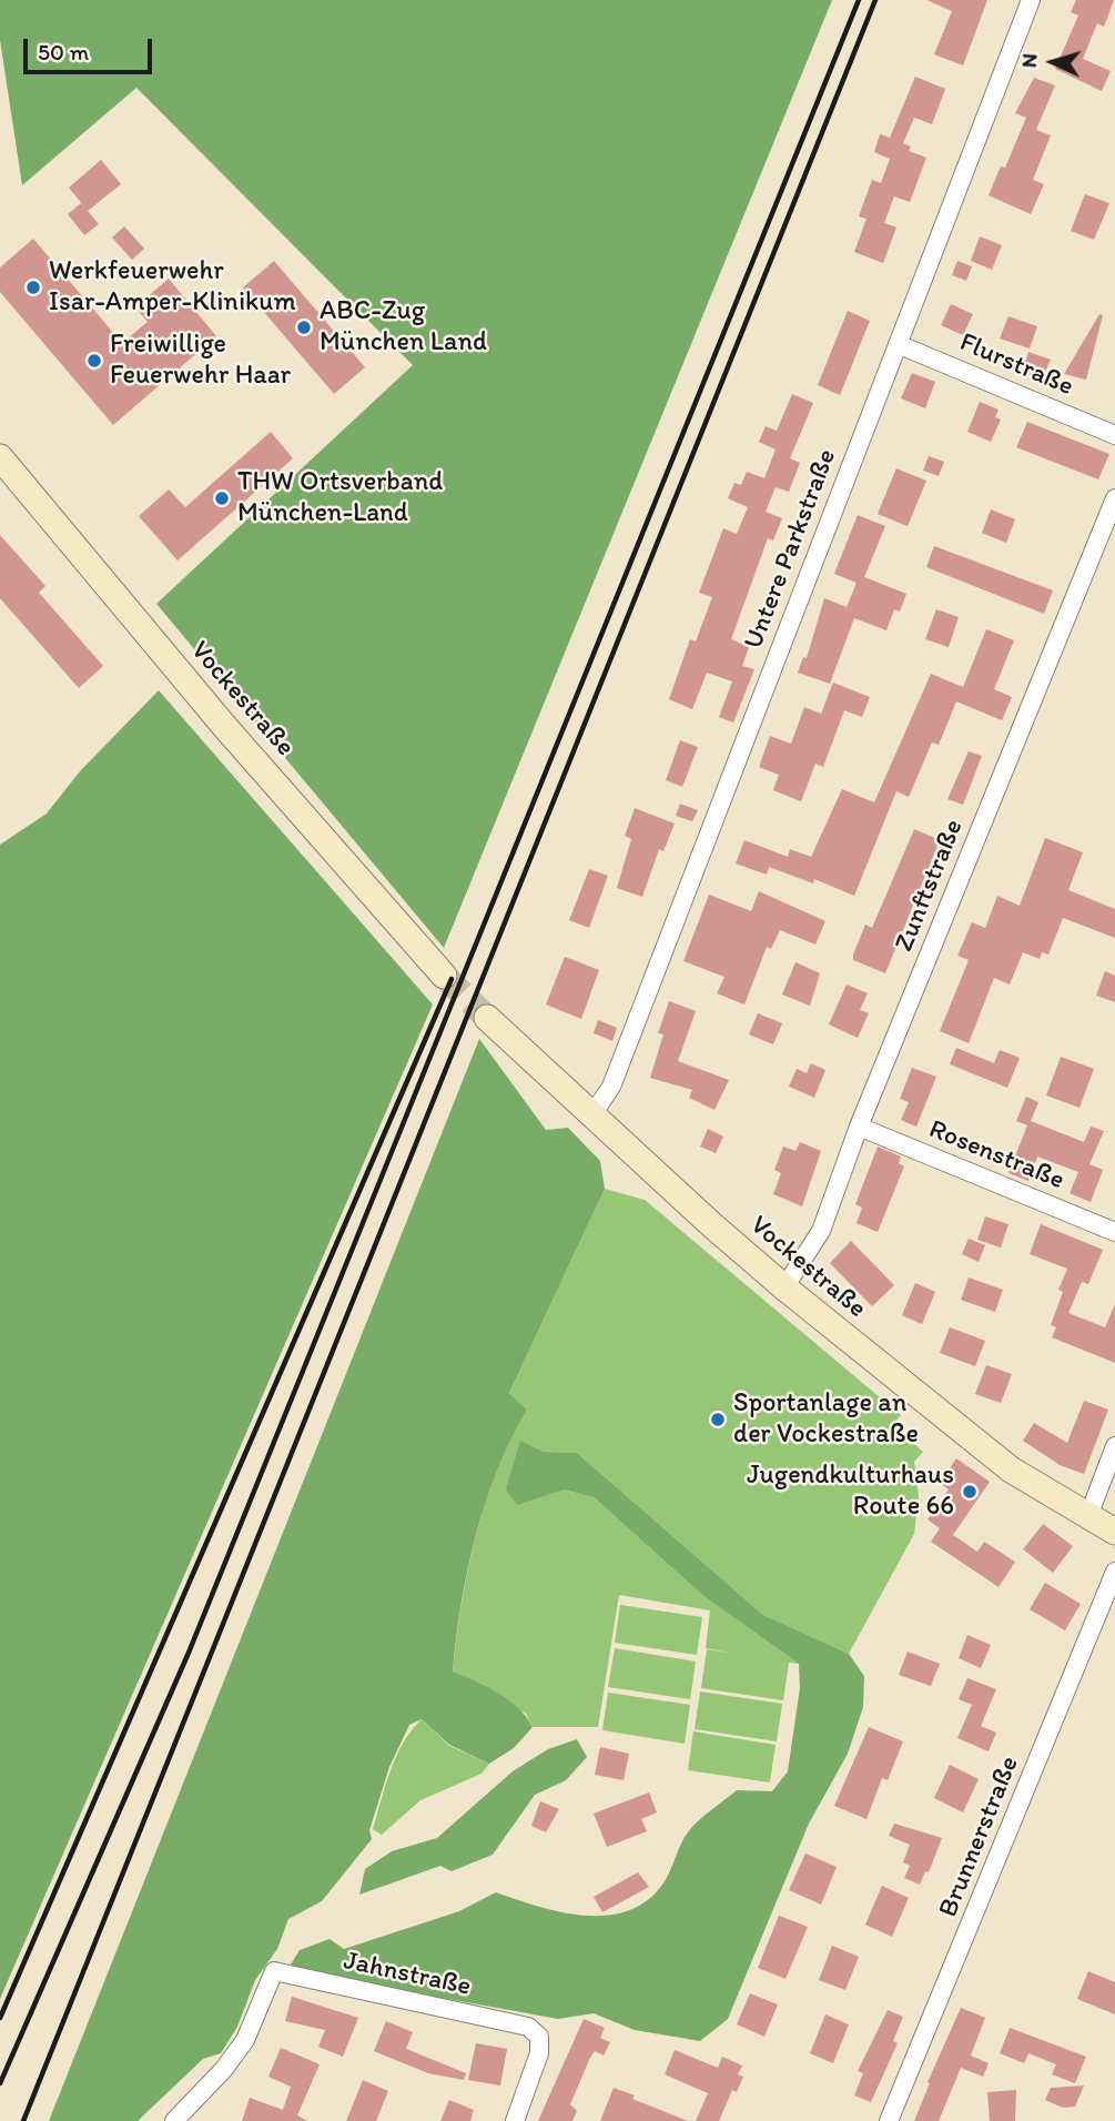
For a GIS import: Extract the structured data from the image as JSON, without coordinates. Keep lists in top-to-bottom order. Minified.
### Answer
{"streets":{"main road":["Vockestraße"],"street":["Flurstraße","Untere Parkstraße","Zunftstraße","Rosenstraße","Brunnerstraße","Jahnstraße"]},"crossings":[["Flurstraße","Untere Parkstraße"],["Untere Parkstraße","Vockestraße"],["Vockestraße","Zunftstraße"],["Zunftstraße","Rosenstraße"]],"places":["Werkfeuerwehr Isar-Amper-Klinikum","ABC-Zug München Land","Freiwillige Feuerwehr Haar","THW Ortsverband München-Land","Sportanlage an der Vockestraße","Jugendkulturhaus Route 66"],"scale_bar":"50 m","north":"left"}
